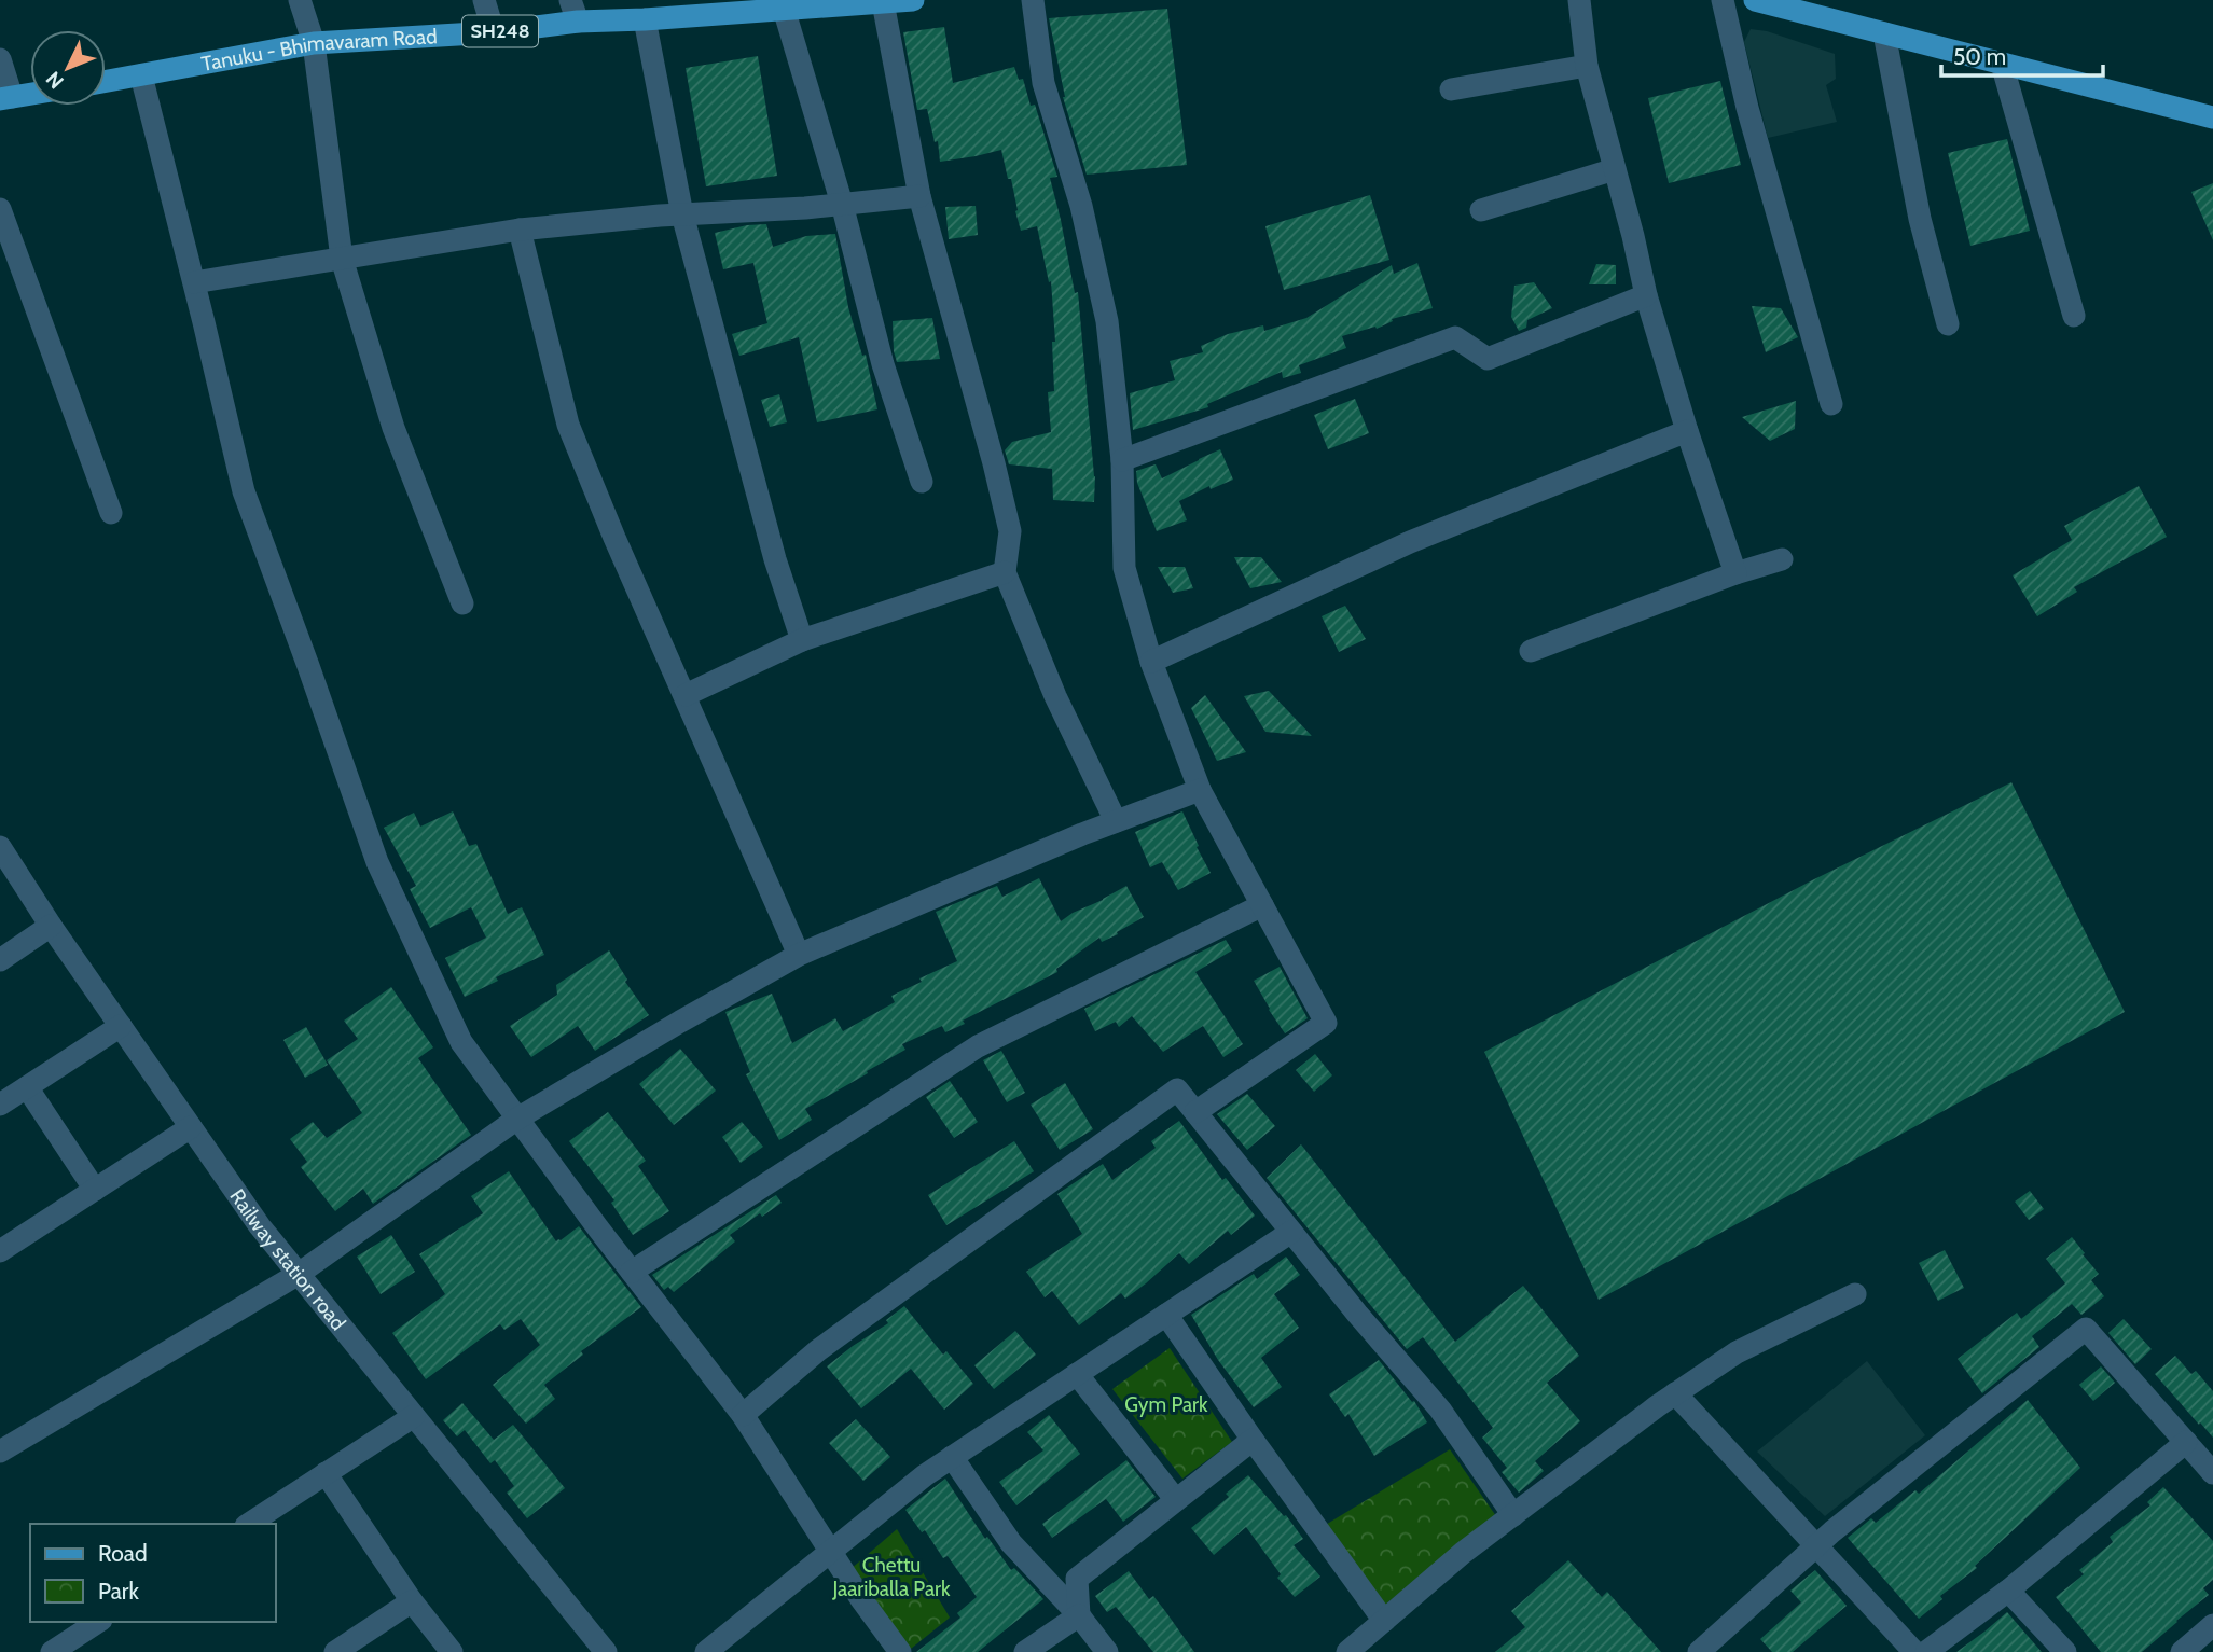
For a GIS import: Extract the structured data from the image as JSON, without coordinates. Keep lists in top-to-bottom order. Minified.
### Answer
{"streets":{"main road":["SH248","Tanuku - Bhimavaram Road"],"street":["Railway station road"]},"parks":["Gym Park","Chettu Jaariballa Park"],"legend":["Road","Park"],"scale_bar":"50 m","north":"bottom left"}
